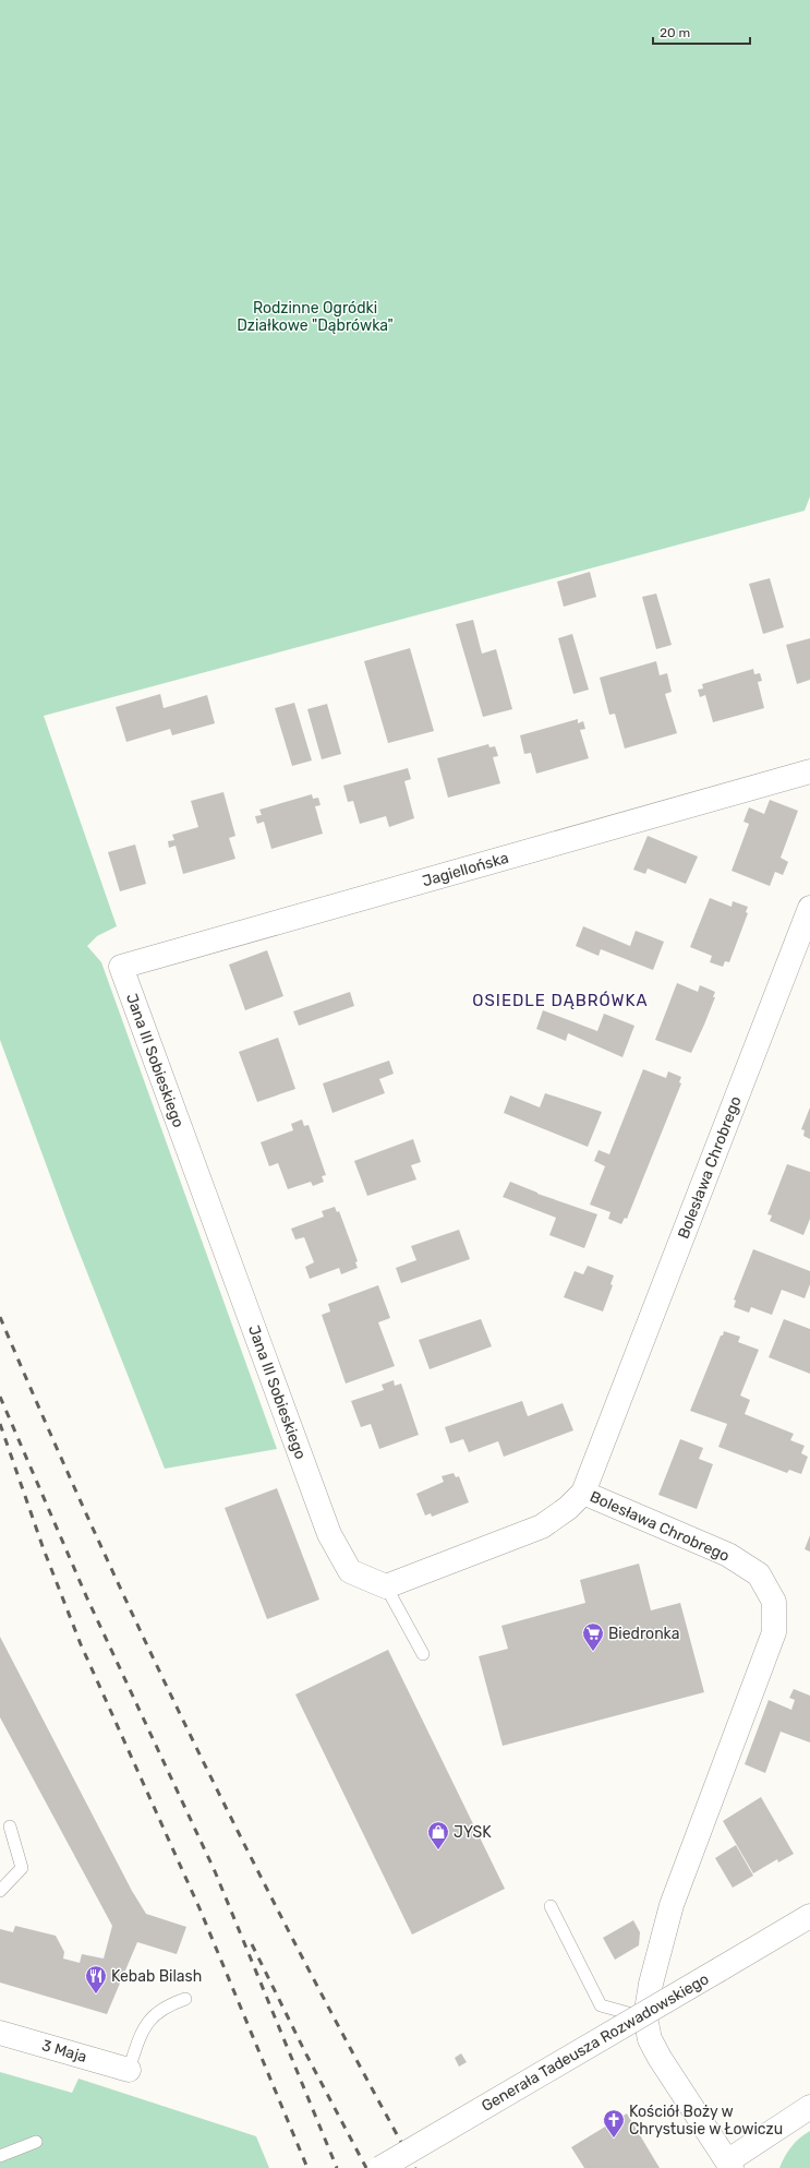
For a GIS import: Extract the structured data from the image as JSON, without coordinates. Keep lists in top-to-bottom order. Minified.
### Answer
{"streets":{"street":["Jagiellońska","Jana III Sobieskiego","Bolesława Chrobrego","Generała Tadeusza Rozwadowskiego","3 Maja"]},"crossings":[["Jagiellońska","Jana III Sobieskiego"]],"districts":["OSIEDLE DĄBRÓWKA"],"parks":["Rodzinne Ogródki Działkowe \"Dąbrówka\""],"places":{"supermarket":["Biedronka"],"shop":["JYSK"],"restaurant":["Kebab Bilash"],"church":["Kościół Boży w Chrystusie w Łowiczu"]},"scale_bar":"20 m"}
